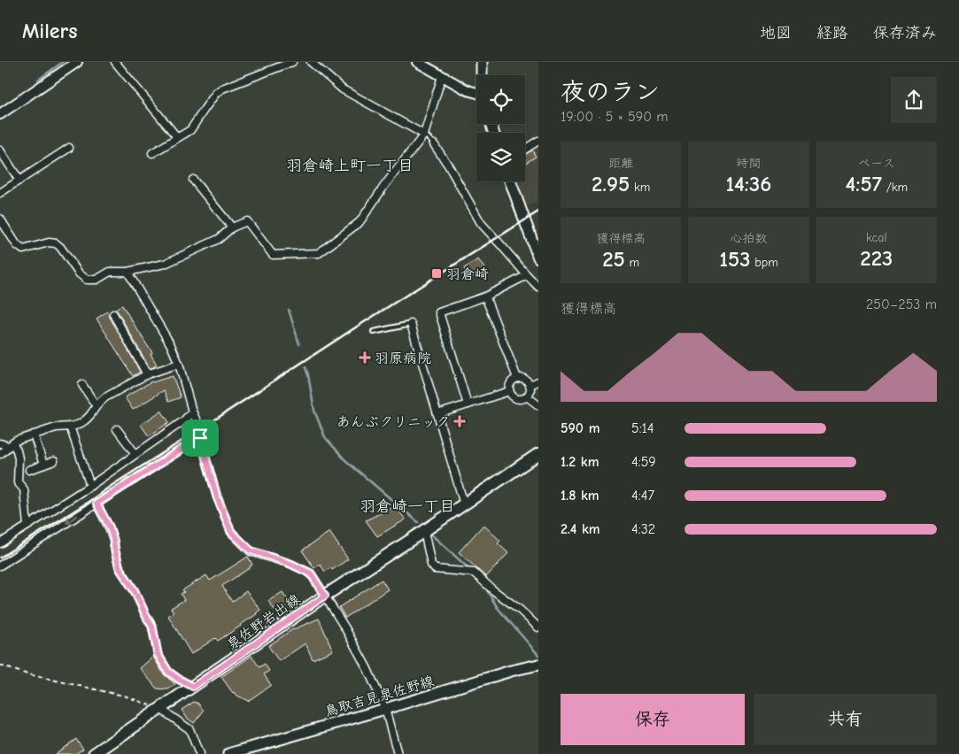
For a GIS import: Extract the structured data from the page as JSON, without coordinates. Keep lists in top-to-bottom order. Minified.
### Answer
{"streets":{"main road":["泉佐野岩出線","鳥取吉見泉佐野線"]},"districts":["羽倉崎上町一丁目","羽倉崎一丁目"],"places":{"transit":["羽倉崎"],"health":["羽原病院","あんぶクリニック"]},"page":{"header":"Milers","nav":["地図","経路","保存済み"],"heading":["夜のラン","19:00 · 5 × 590 m"],"stats":[["距離","2.95 km"],["時間","14:36"],["ペース","4:57 /km"],["獲得標高","25 m"],["心拍数","153 bpm"],["kcal","223"]],"chart":["獲得標高","250–253 m"],"list":[{"name":"590 m","note":"5:14"},{"name":"1.2 km","note":"4:59"},{"name":"1.8 km","note":"4:47"},{"name":"2.4 km","note":"4:32"}],"buttons":["保存","共有"]}}
